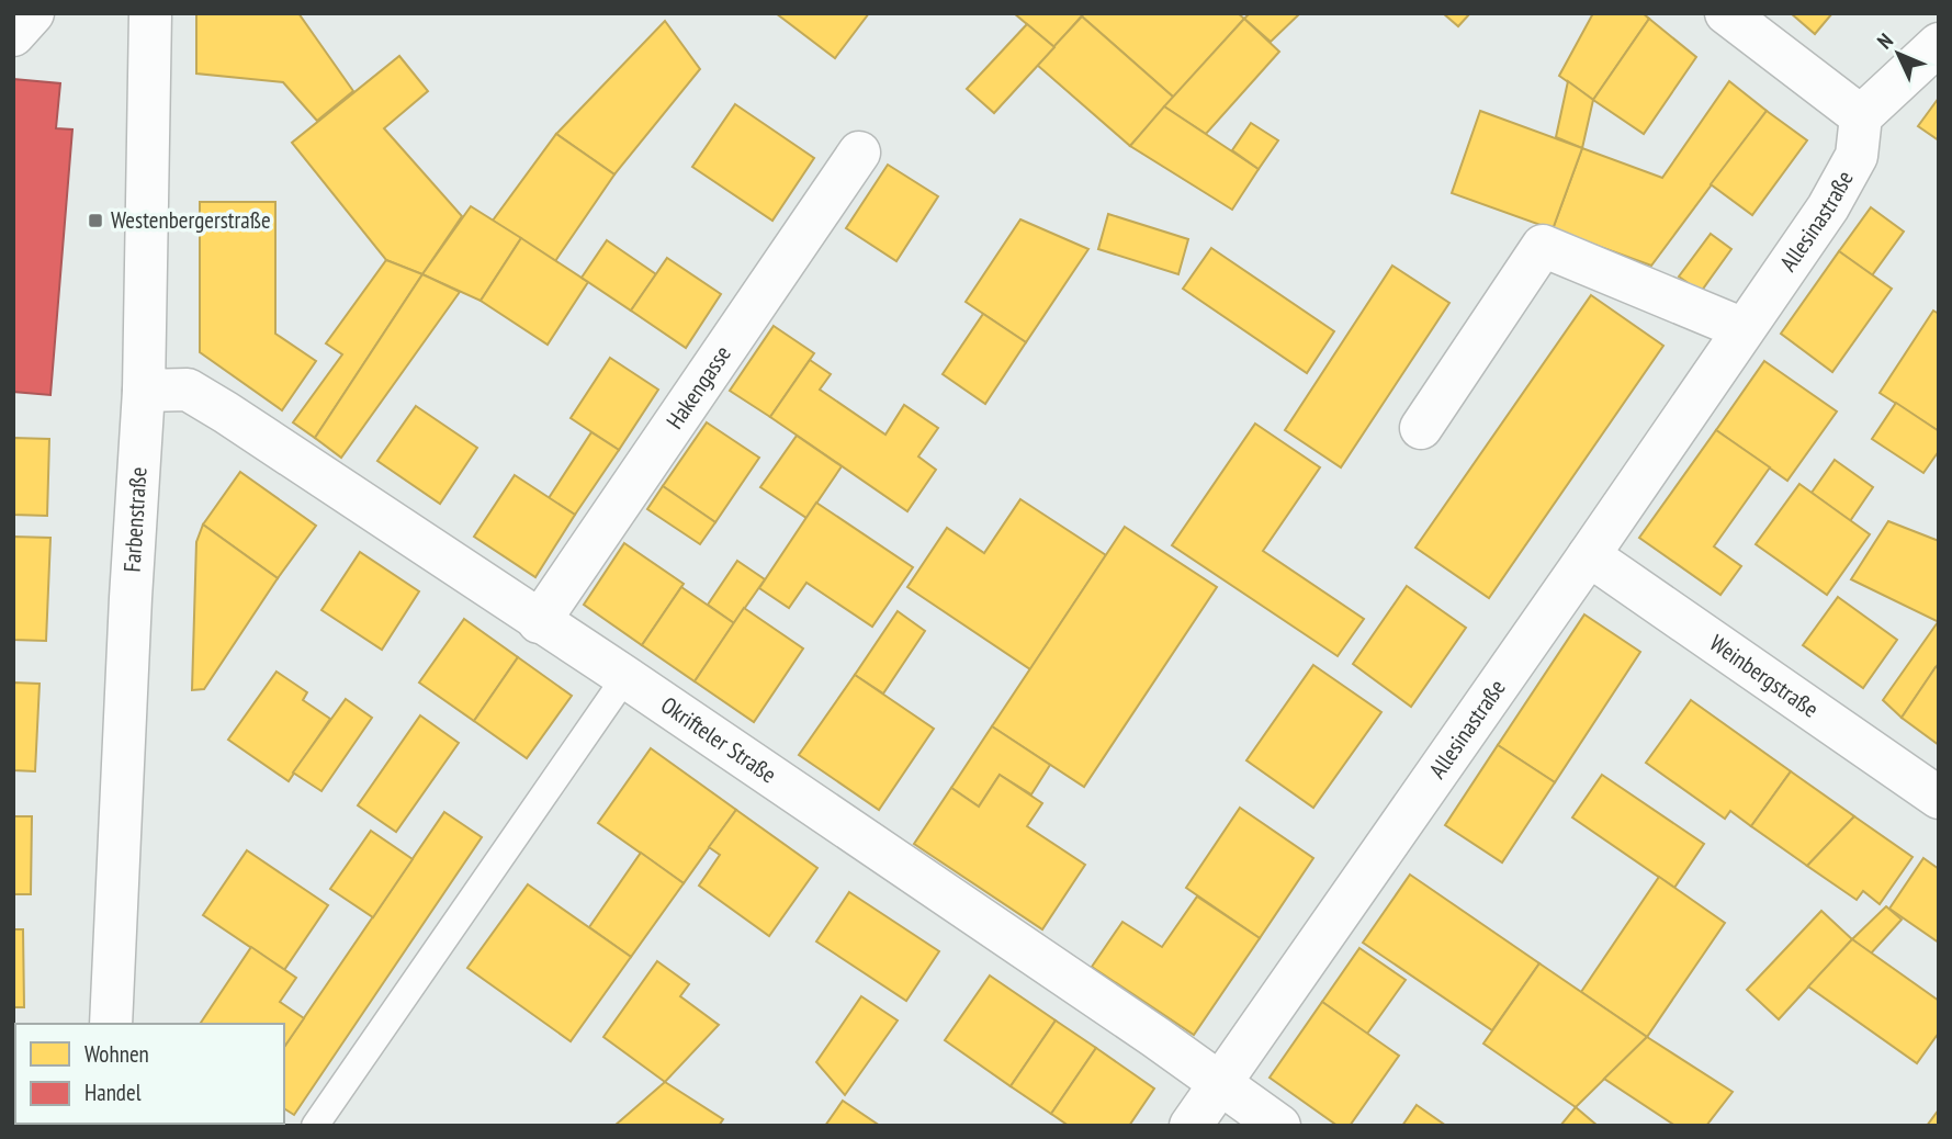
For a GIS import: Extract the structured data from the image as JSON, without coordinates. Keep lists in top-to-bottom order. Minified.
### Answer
{"streets":{"street":["Allesinastraße","Hakengasse","Farbenstraße","Weinbergstraße","Okrifteler Straße"]},"crossings":[["Allesinastraße","Weinbergstraße"],["Allesinastraße","Okrifteler Straße"],["Hakengasse","Okrifteler Straße"],["Farbenstraße","Okrifteler Straße"]],"places":{"transit":["Westenbergerstraße"]},"legend":["Wohnen","Handel"],"north":"top left"}
